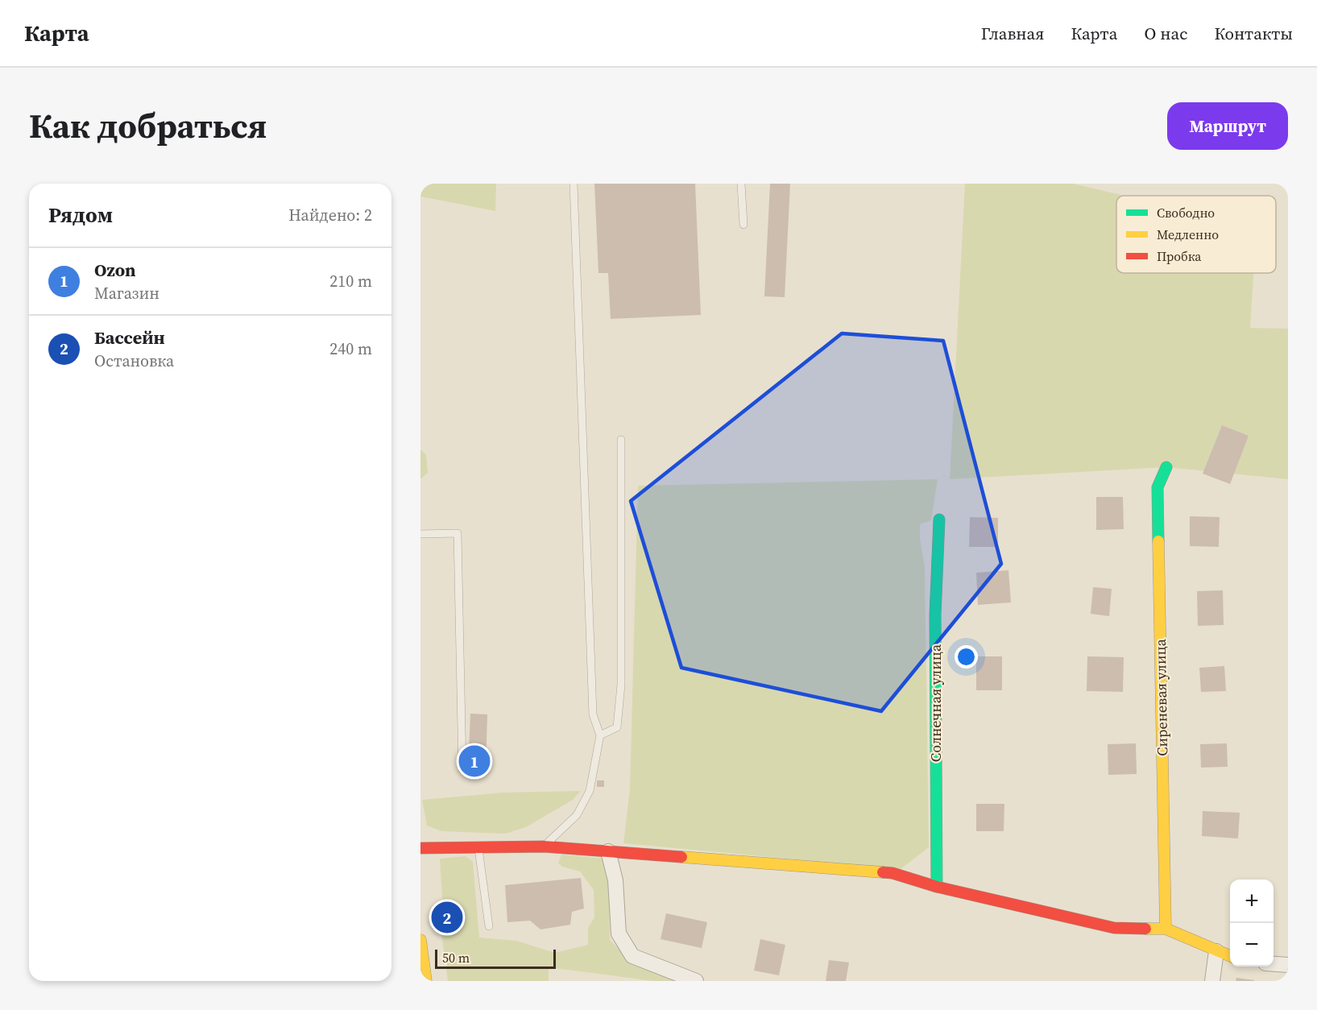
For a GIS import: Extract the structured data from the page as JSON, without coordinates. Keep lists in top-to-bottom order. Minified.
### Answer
{"streets":{"street":["Сиреневая улица","Солнечная улица"]},"legend":["Свободно","Медленно","Пробка"],"scale_bar":"50 m","page":{"header":"Карта","nav":["Главная","Карта","О нас","Контакты"],"title":"Как добраться","buttons":"Маршрут","heading":["Рядом","Найдено: 2"],"list":[{"mark":"1","name":"Ozon","note":"Магазин","value":"210 m"},{"mark":"2","name":"Бассейн","note":"Остановка","value":"240 m"}],"pins":["1","2"],"map_buttons":["+","−"],"scale":"50 m"}}
